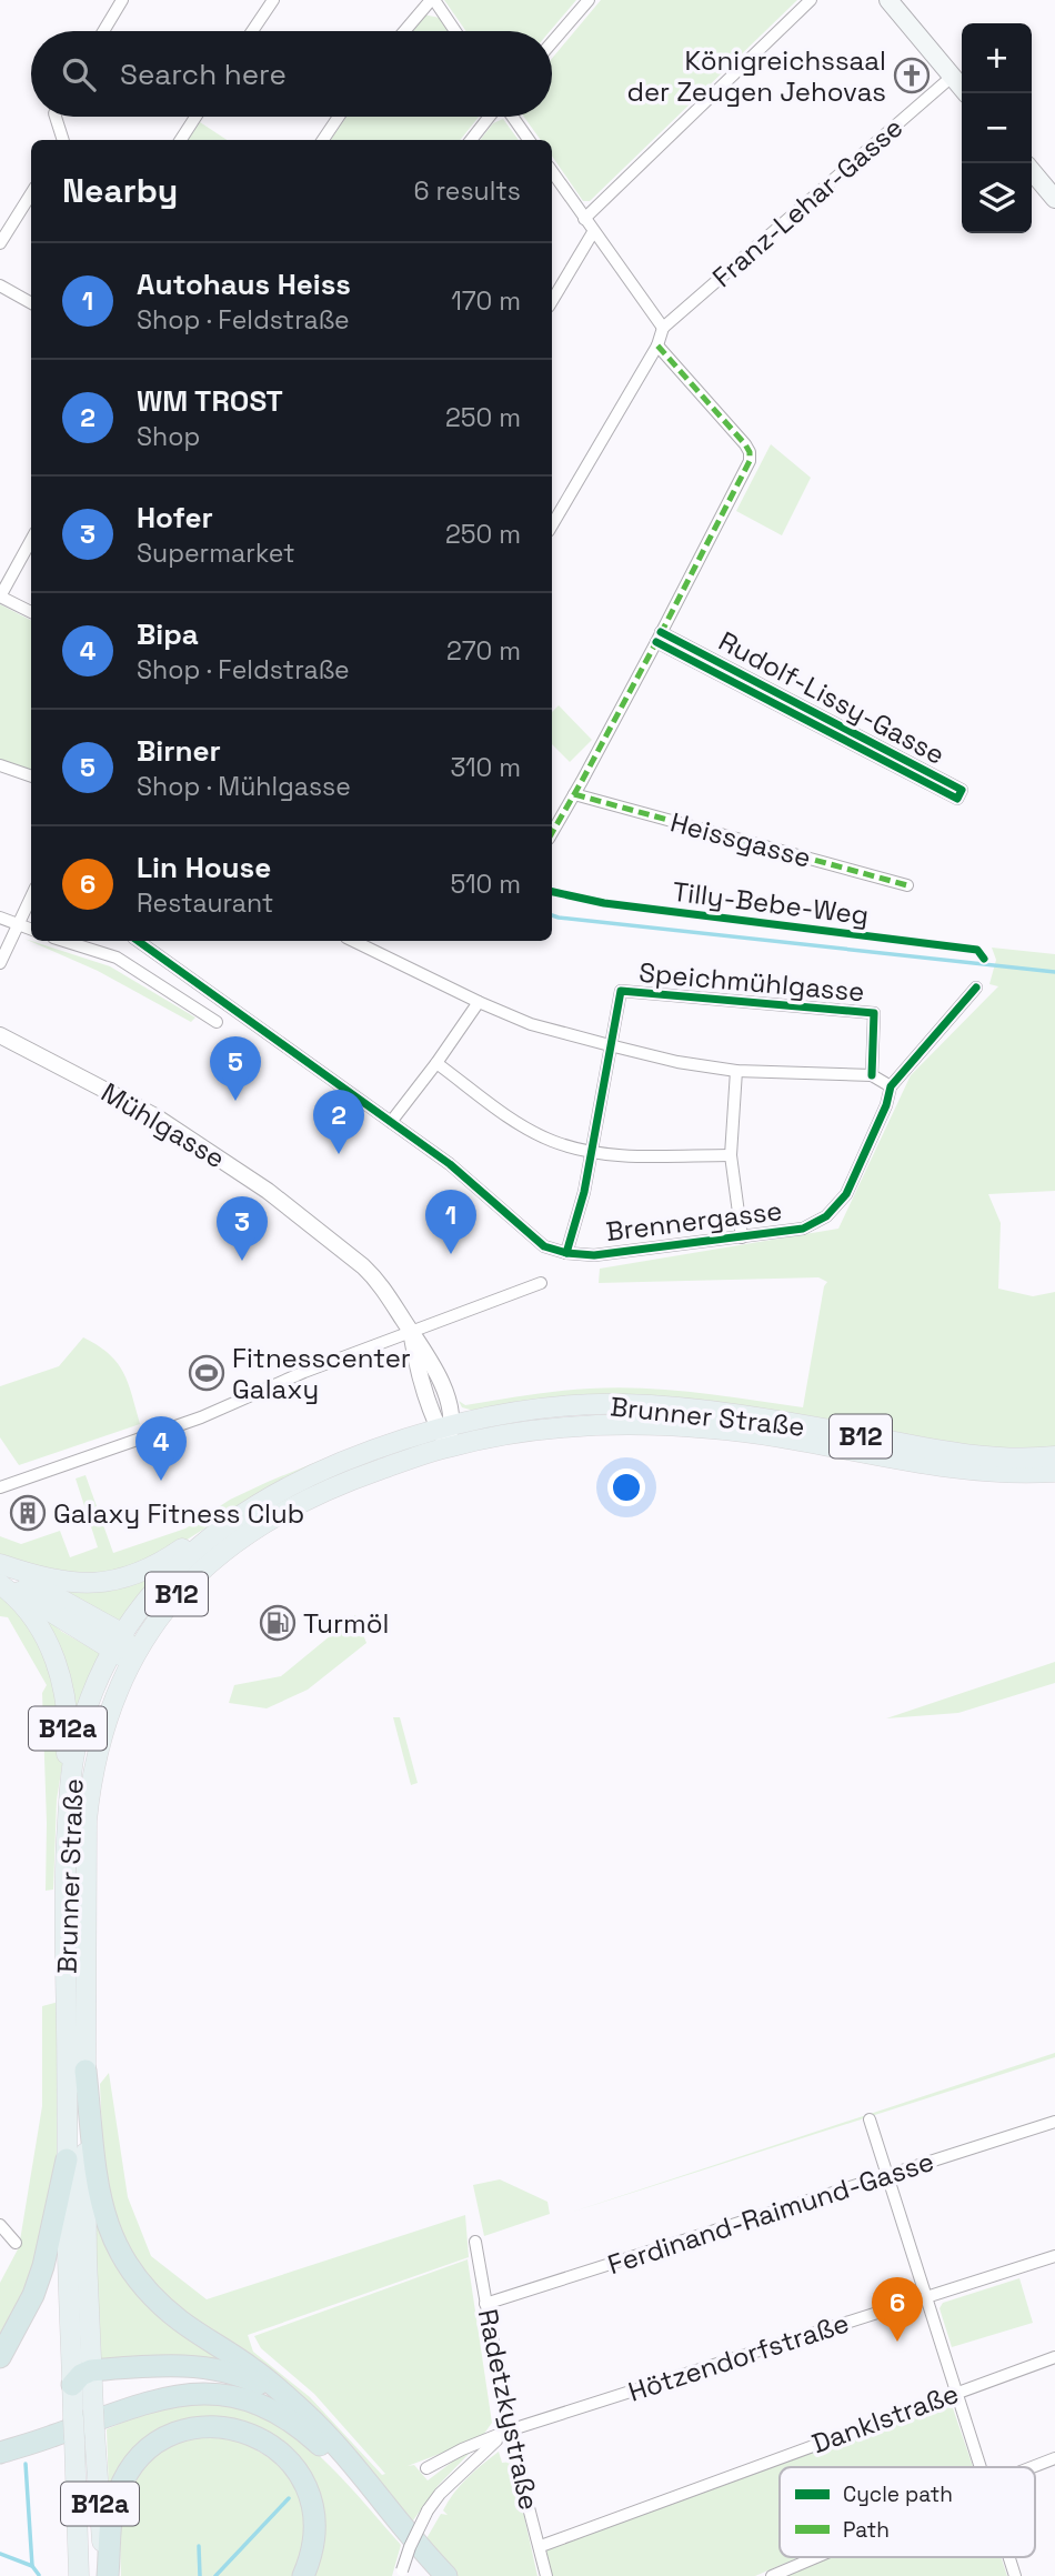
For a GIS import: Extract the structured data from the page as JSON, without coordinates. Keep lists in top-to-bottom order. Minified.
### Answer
{"streets":{"main road":["Brunner Straße","B12","B12a"],"street":["Franz-Lehar-Gasse","Rudolf-Lissy-Gasse","Heissgasse","Speichmühlgasse","Mühlgasse","Brennergasse","Ferdinand-Raimund-Gasse","Hötzendorfstraße","Radetzkystraße","Danklstraße"],"cycle path":["Tilly-Bebe-Weg"]},"crossings":[["Mühlgasse","Brunner Straße"],["Brunner Straße","B12a"],["Ferdinand-Raimund-Gasse","Radetzkystraße"],["Hötzendorfstraße","Radetzkystraße"],["Radetzkystraße","Danklstraße"]],"places":{"church":["Königreichssaal der Zeugen Jehovas"],"sports":["Fitnesscenter Galaxy"],"building":["Galaxy Fitness Club"],"fuel station":["Turmöl"]},"legend":["Cycle path","Path"],"page":{"map_buttons":["+","−"],"search":"Search here","heading":["Nearby","6 results"],"list":[{"mark":"1","name":"Autohaus Heiss","note":"Shop · Feldstraße","value":"170 m"},{"mark":"2","name":"WM TROST","note":"Shop","value":"250 m"},{"mark":"3","name":"Hofer","note":"Supermarket","value":"250 m"},{"mark":"4","name":"Bipa","note":"Shop · Feldstraße","value":"270 m"},{"mark":"5","name":"Birner","note":"Shop · Mühlgasse","value":"310 m"},{"mark":"6","name":"Lin House","note":"Restaurant","value":"510 m"}],"pins":["5","2","1","3","4","6"]}}
